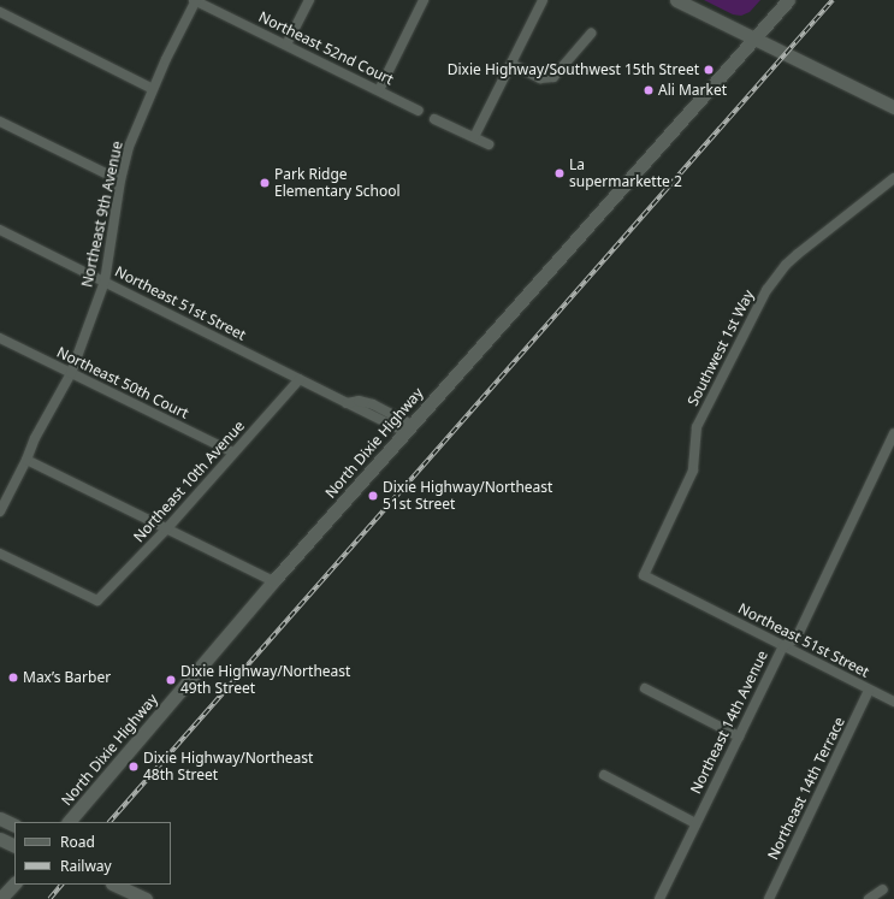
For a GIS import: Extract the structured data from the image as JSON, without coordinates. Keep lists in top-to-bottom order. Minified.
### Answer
{"streets":{"main road":["North Dixie Highway"],"street":["Northeast 52nd Court","Northeast 9th Avenue","Northeast 51st Street","Southwest 1st Way","Northeast 50th Court","Northeast 10th Avenue","Northeast 14th Avenue","Northeast 14th Terrace"]},"crossings":[["Northeast 52nd Court","Northeast 9th Avenue"],["Northeast 9th Avenue","Northeast 51st Street"],["Northeast 9th Avenue","Northeast 50th Court"],["Northeast 51st Street","Southwest 1st Way"],["Northeast 51st Street","North Dixie Highway"],["Northeast 51st Street","Northeast 10th Avenue"],["Northeast 51st Street","Northeast 14th Avenue"],["Northeast 51st Street","Northeast 14th Terrace"],["Northeast 50th Court","Northeast 10th Avenue"]],"places":["Dixie Highway/Southwest 15th Street","Ali Market","La supermarkette 2","Park Ridge Elementary School","Dixie Highway/Northeast 51st Street","Max’s Barber","Dixie Highway/Northeast 49th Street","Dixie Highway/Northeast 48th Street"],"legend":["Road","Railway"]}
